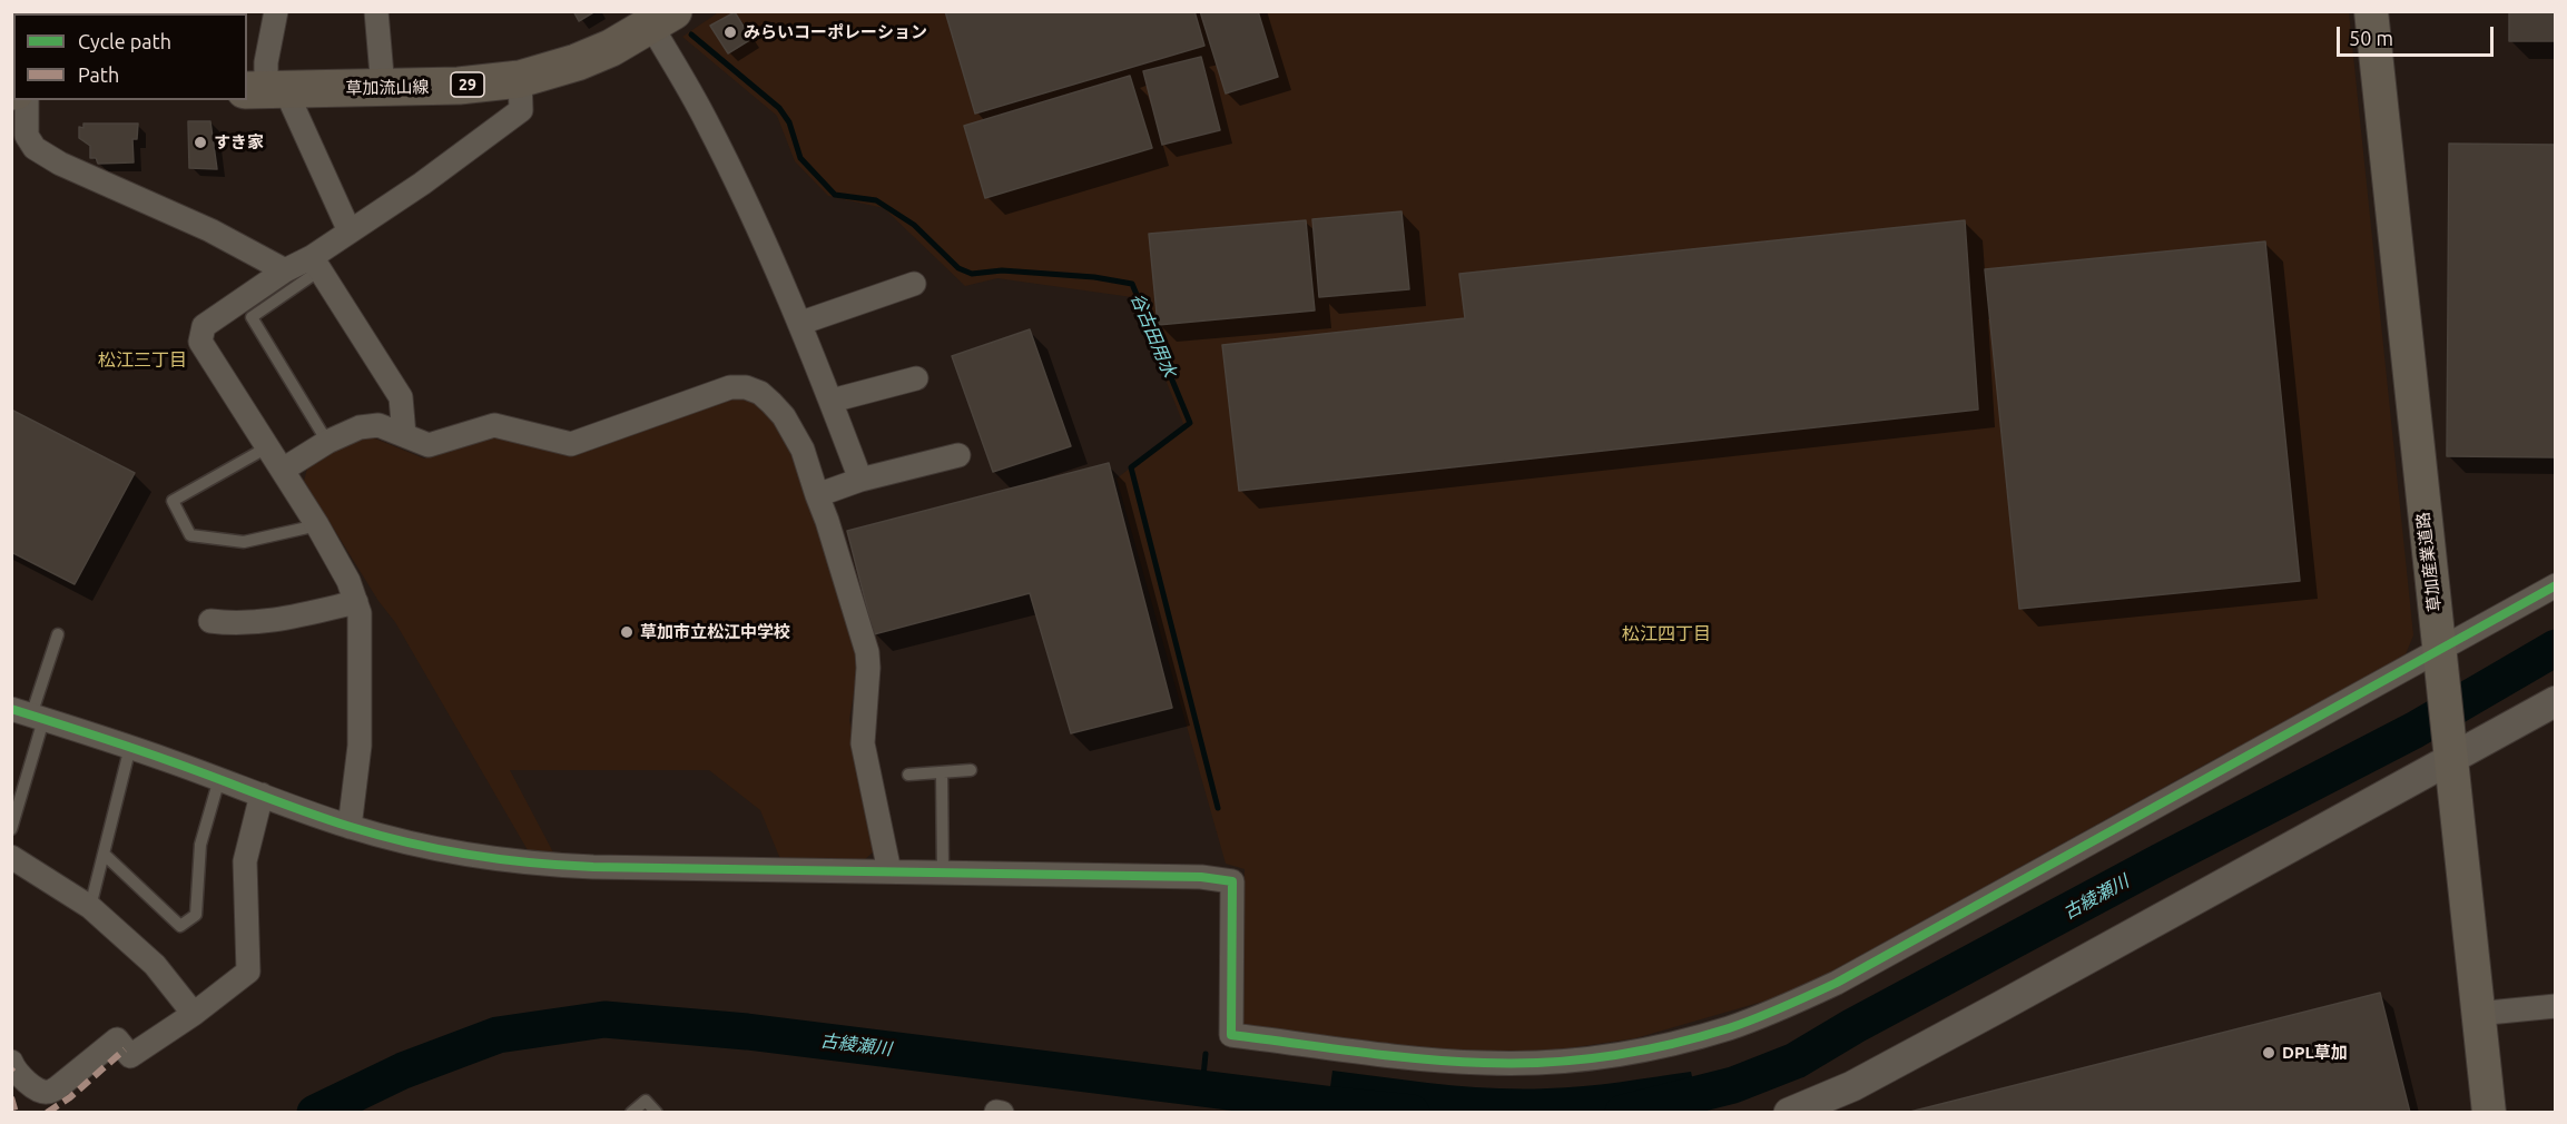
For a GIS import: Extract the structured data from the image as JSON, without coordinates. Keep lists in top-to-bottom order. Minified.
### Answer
{"streets":{"main road":["29","草加流山線","草加産業道路"]},"districts":["松江三丁目","松江四丁目"],"water":["谷古田用水","古綾瀬川"],"places":["みらいコーポレーション","すき家","草加市立松江中学校","DPL草加"],"legend":["Cycle path","Path"],"scale_bar":"50 m"}
